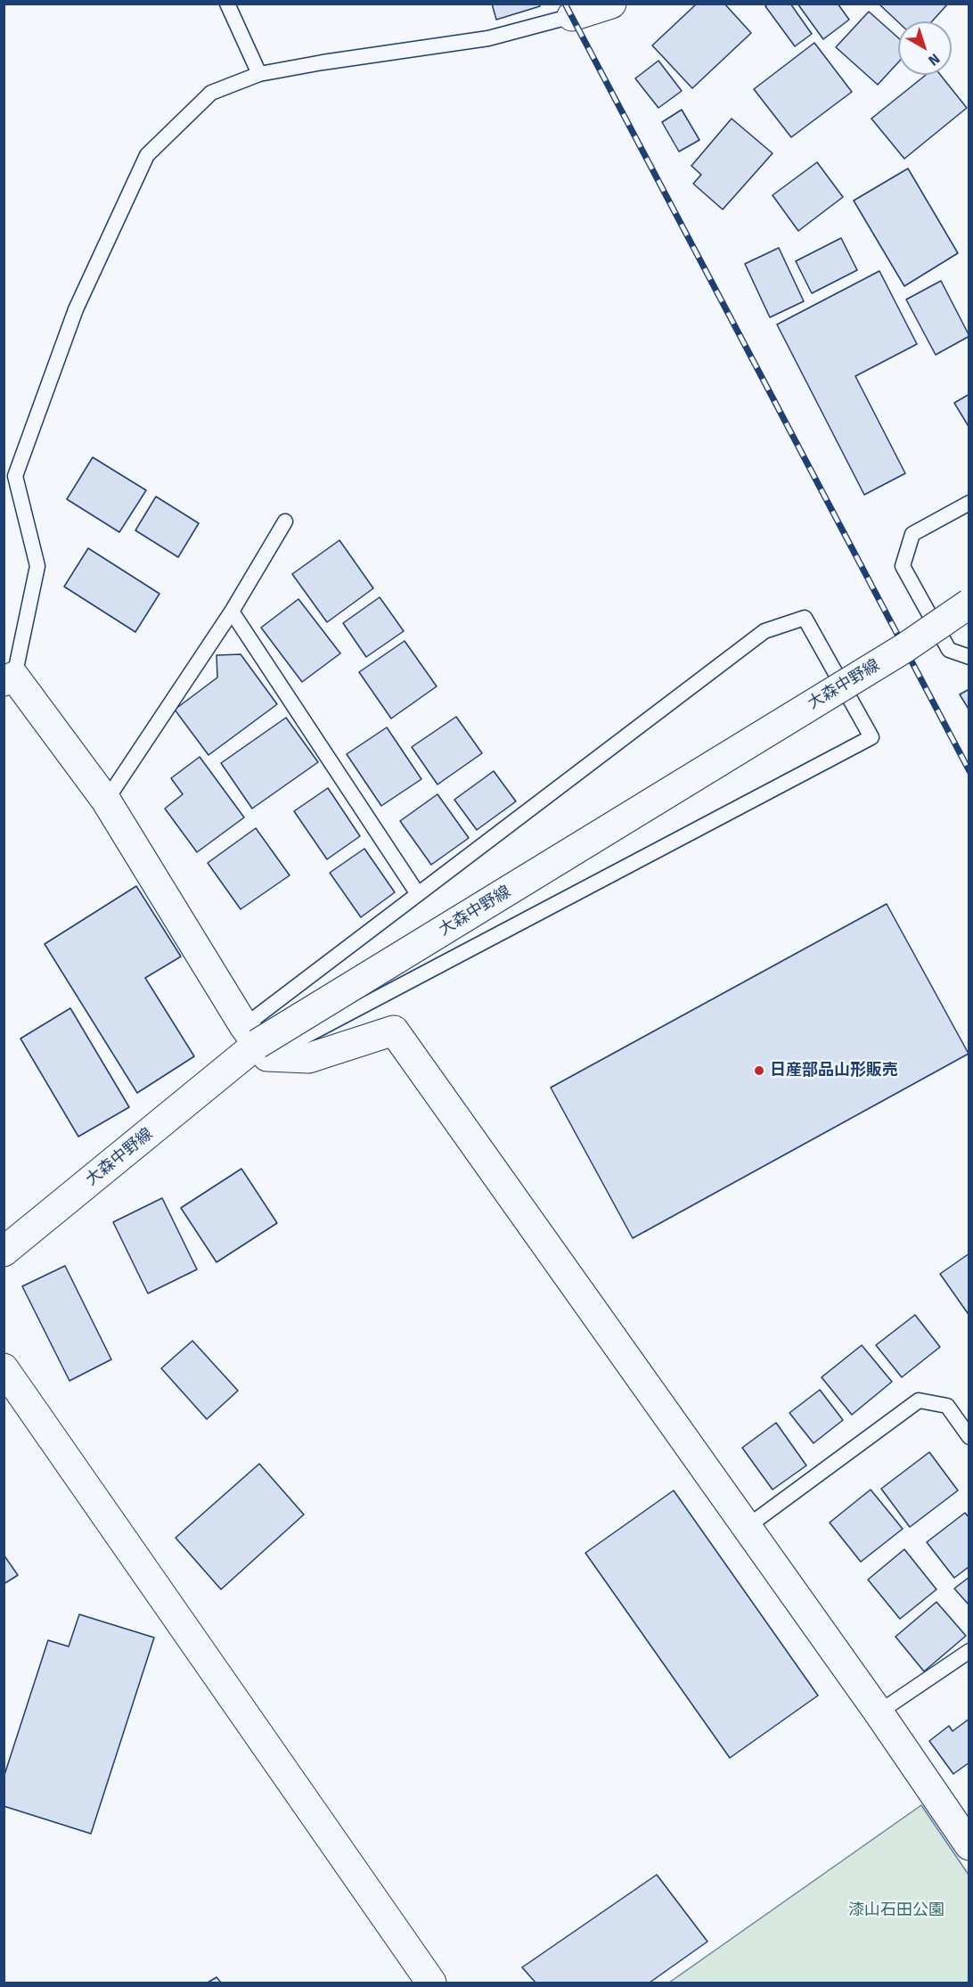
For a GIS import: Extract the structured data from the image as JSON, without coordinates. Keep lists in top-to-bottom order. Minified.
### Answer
{"streets":{"street":["大森中野線"]},"parks":["漆山石田公園"],"places":["日産部品山形販売"],"north":"bottom right"}
